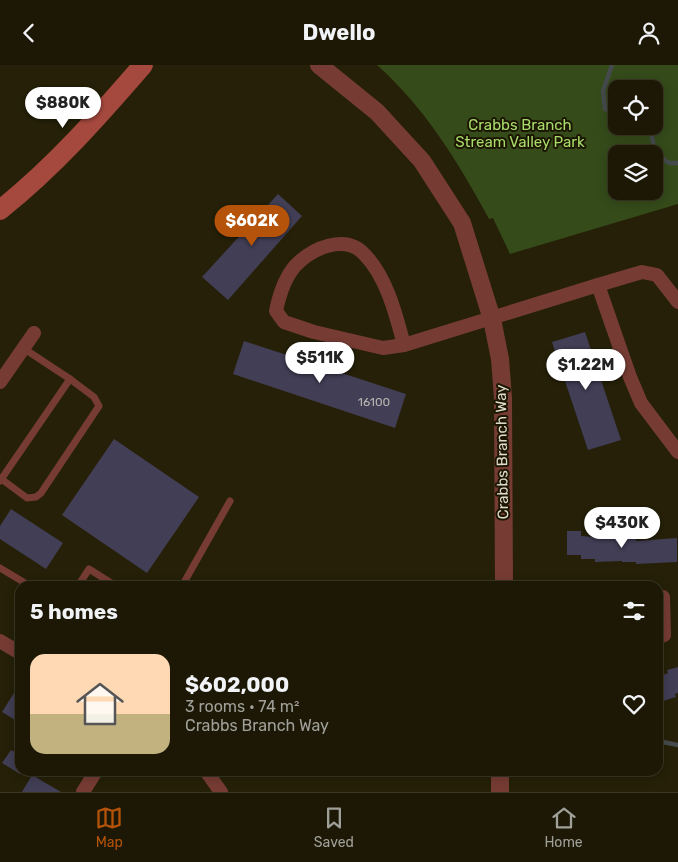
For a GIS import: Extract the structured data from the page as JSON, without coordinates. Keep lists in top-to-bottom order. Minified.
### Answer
{"streets":{"street":["Crabbs Branch Way"]},"parks":["Crabbs Branch Stream Valley Park"],"house_numbers":["16100"],"page":{"header":"Dwello","price":["$880K","$602K","$511K","$1.22M","$430K"],"heading":"5 homes","list":[{"name":"$602,000","note":"3 rooms · 74 m² · Crabbs Branch Way"}],"tabs":["Map","Saved","Home"]}}
